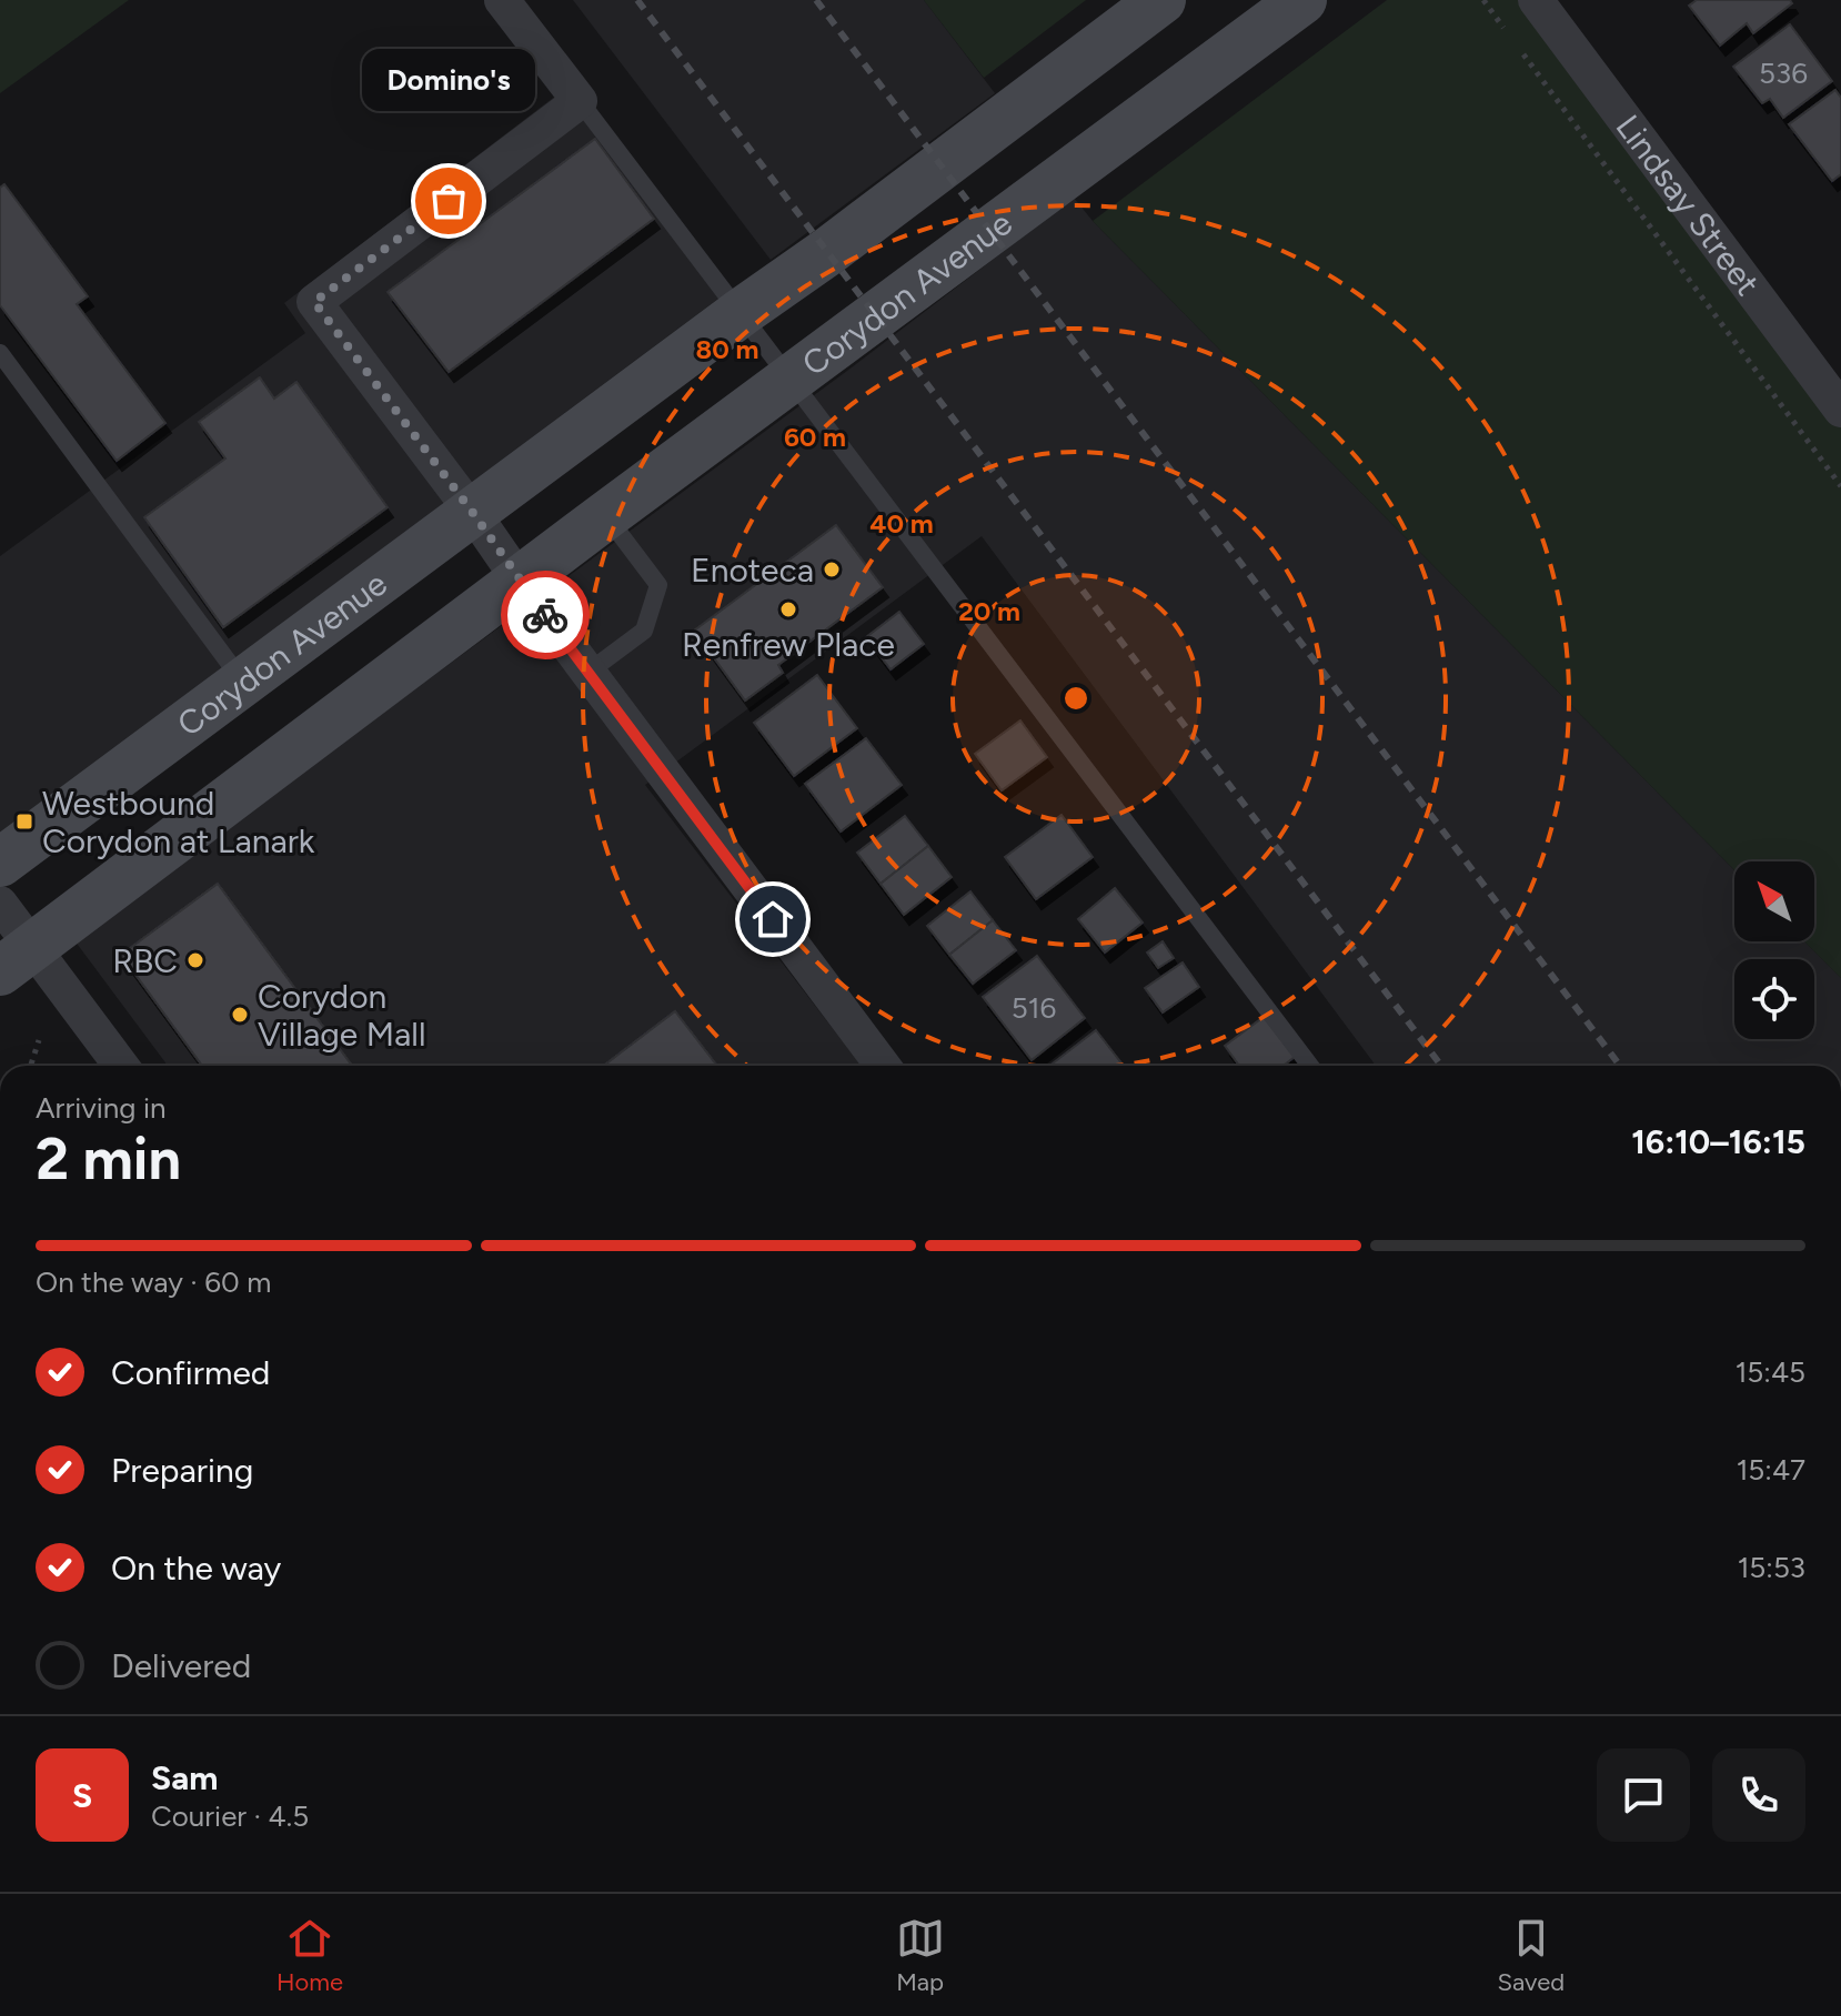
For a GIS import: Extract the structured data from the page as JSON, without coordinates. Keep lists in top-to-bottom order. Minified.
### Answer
{"streets":{"main road":["Corydon Avenue"],"street":["Lindsay Street"]},"places":{"other":["Domino's","Enoteca","Renfrew Place","RBC","Corydon Village Mall"],"transit":["Westbound Corydon at Lanark"]},"house_numbers":["536","516"],"north":"top left","page":{"bubble":"Domino's","heading":["2 min","Arriving in","16:10–16:15"],"panel":["Sam","Courier · 4.5"],"bar":"On the way · 60 m","list":[["Confirmed","15:45"],["Preparing","15:47"],["On the way","15:53"],"Delivered"],"round":"S","tabs":["Home","Map","Saved"]},"rings":["80 m","60 m","40 m","20 m"]}
